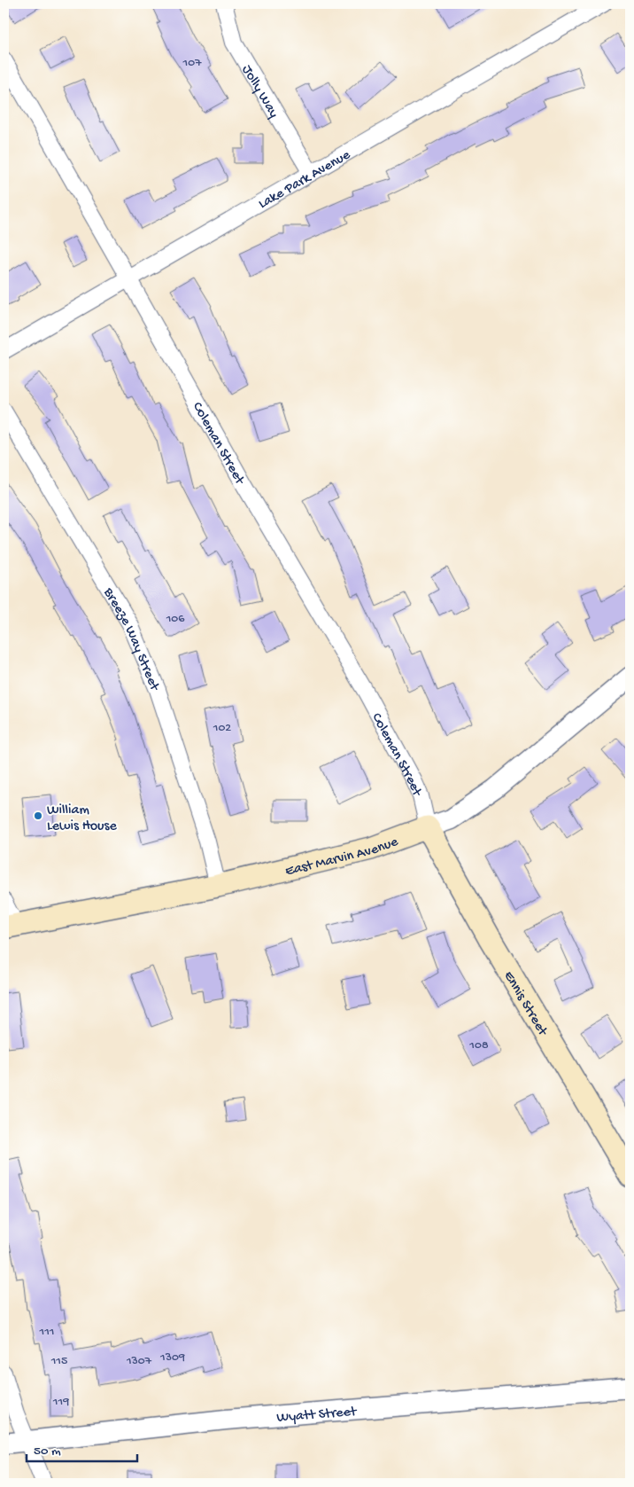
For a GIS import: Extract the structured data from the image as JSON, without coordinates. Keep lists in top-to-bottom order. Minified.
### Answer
{"streets":{"main road":["East Marvin Avenue","Ennis Street"],"street":["Jolly Way","Lake Park Avenue","Coleman Street","Breeze Way Street","Wyatt Street"]},"crossings":[["Jolly Way","Lake Park Avenue"],["Lake Park Avenue","Coleman Street"],["Coleman Street","East Marvin Avenue"],["Coleman Street","Ennis Street"],["Breeze Way Street","East Marvin Avenue"],["East Marvin Avenue","Ennis Street"]],"places":["William Lewis House"],"house_numbers":["107","106","102","108","111","1309","115","1307","119"],"scale_bar":"50 m"}
